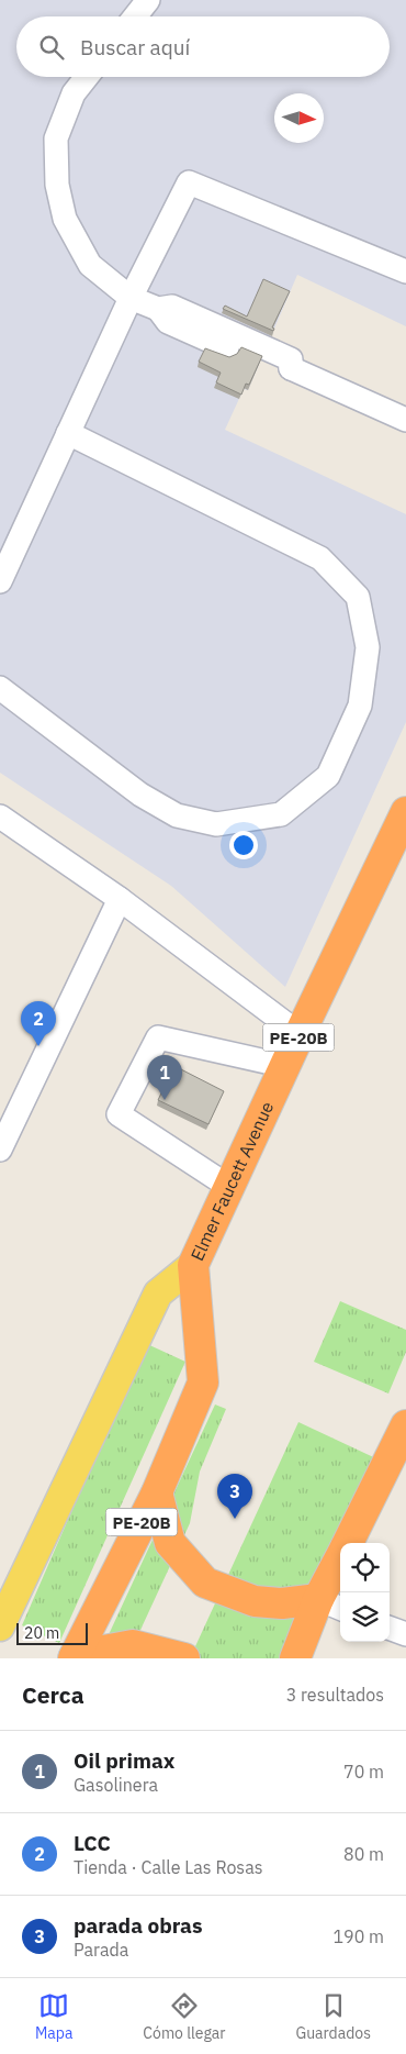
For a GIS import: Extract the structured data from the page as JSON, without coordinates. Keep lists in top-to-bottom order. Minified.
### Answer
{"streets":{"highway":["PE-20B","Elmer Faucett Avenue"]},"crossings":[["PE-20B","Elmer Faucett Avenue"]],"scale_bar":"20 m","north":"right","page":{"search":"Buscar aquí","pins":["2","1","3"],"scale":"20 m","heading":["Cerca","3 resultados"],"list":[{"mark":"1","name":"Oil primax","note":"Gasolinera","value":"70 m"},{"mark":"2","name":"LCC","note":"Tienda · Calle Las Rosas","value":"80 m"},{"mark":"3","name":"parada obras","note":"Parada","value":"190 m"}],"nav":["Mapa","Cómo llegar","Guardados"]}}
